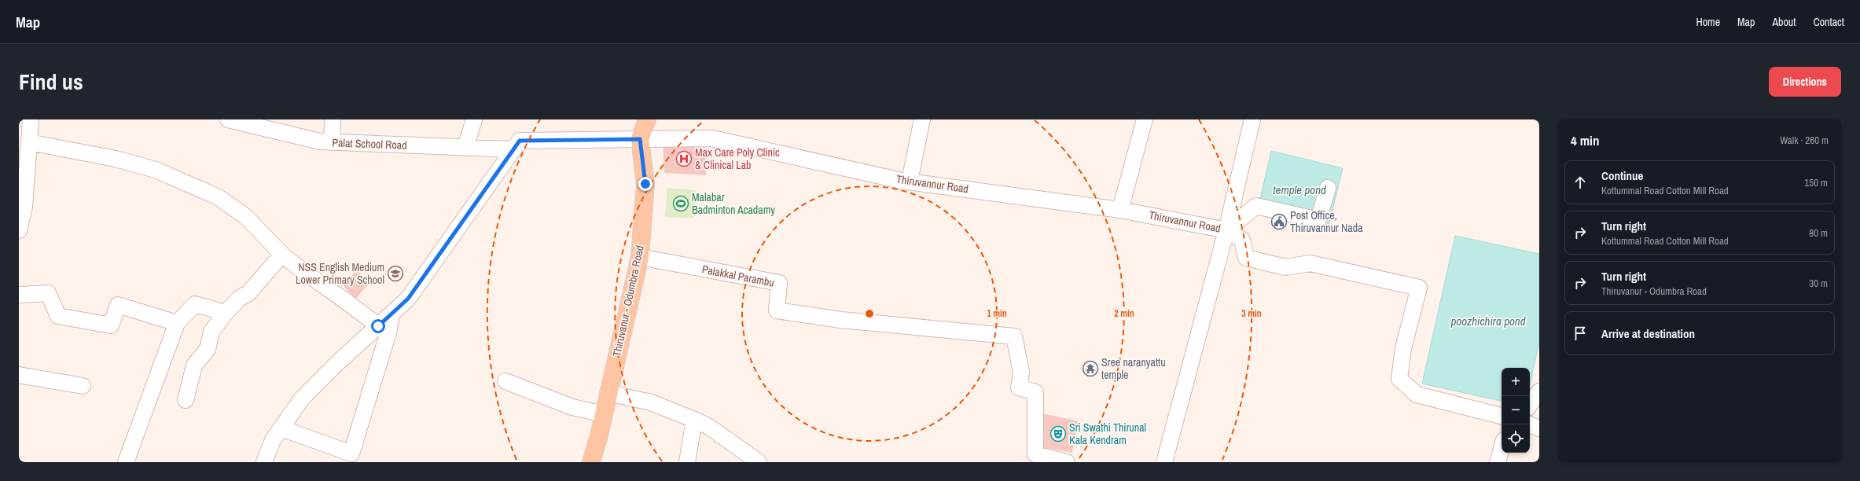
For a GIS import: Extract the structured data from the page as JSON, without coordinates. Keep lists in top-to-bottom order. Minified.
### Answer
{"streets":{"main road":["Thiruvanur - Odumbra Road"],"street":["Palat School Road","Thiruvannur Road","Palakkal Parambu"]},"crossings":[["Palat School Road","Thiruvannur Road"],["Thiruvannur Road","Thiruvanur - Odumbra Road"],["Palakkal Parambu","Thiruvanur - Odumbra Road"]],"water":["temple pond","poozhichira pond"],"places":{"hospital":["Max Care Poly Clinic & Clinical Lab"],"sports":["Malabar Badminton Acadamy"],"public building":["Post Office, Thiruvannur Nada"],"school or university":["NSS English Medium Lower Primary School"],"temple":["Sree naranyattu temple"],"theatre":["Sri Swathi Thirunal Kala Kendram"]},"page":{"header":"Map","nav":["Home","Map","About","Contact"],"title":"Find us","buttons":"Directions","heading":["4 min","Walk · 260 m"],"list":[["Continue","Kottummal Road Cotton Mill Road","150 m"],["Turn right","Kottummal Road Cotton Mill Road","80 m"],["Turn right","Thiruvanur - Odumbra Road","30 m"],"Arrive at destination"],"map_buttons":["+","−"]},"rings":["1 min","2 min","3 min"]}
